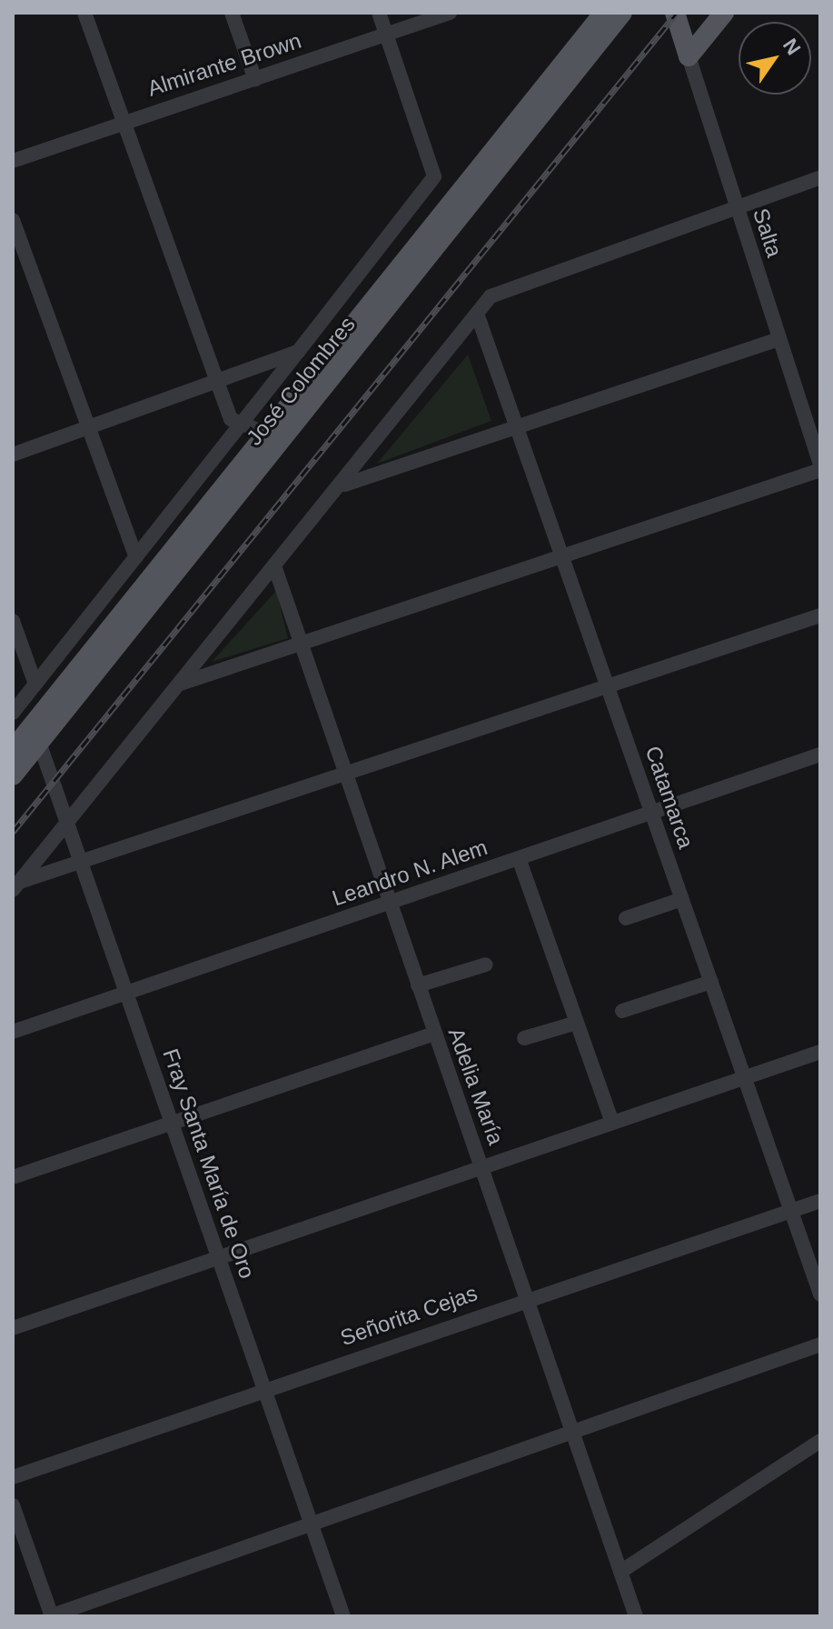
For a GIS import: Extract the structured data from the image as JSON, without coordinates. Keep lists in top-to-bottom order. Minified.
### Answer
{"streets":{"main road":["Salta","José Colombres"],"street":["Almirante Brown","Catamarca","Leandro N. Alem","Adelia María","Fray Santa María de Oro","Señorita Cejas"]},"crossings":[["Almirante Brown","José Colombres"],["José Colombres","Fray Santa María de Oro"],["Catamarca","Leandro N. Alem"],["Catamarca","Señorita Cejas"],["Leandro N. Alem","Adelia María"],["Leandro N. Alem","Fray Santa María de Oro"],["Adelia María","Señorita Cejas"],["Fray Santa María de Oro","Señorita Cejas"]],"north":"top right"}
